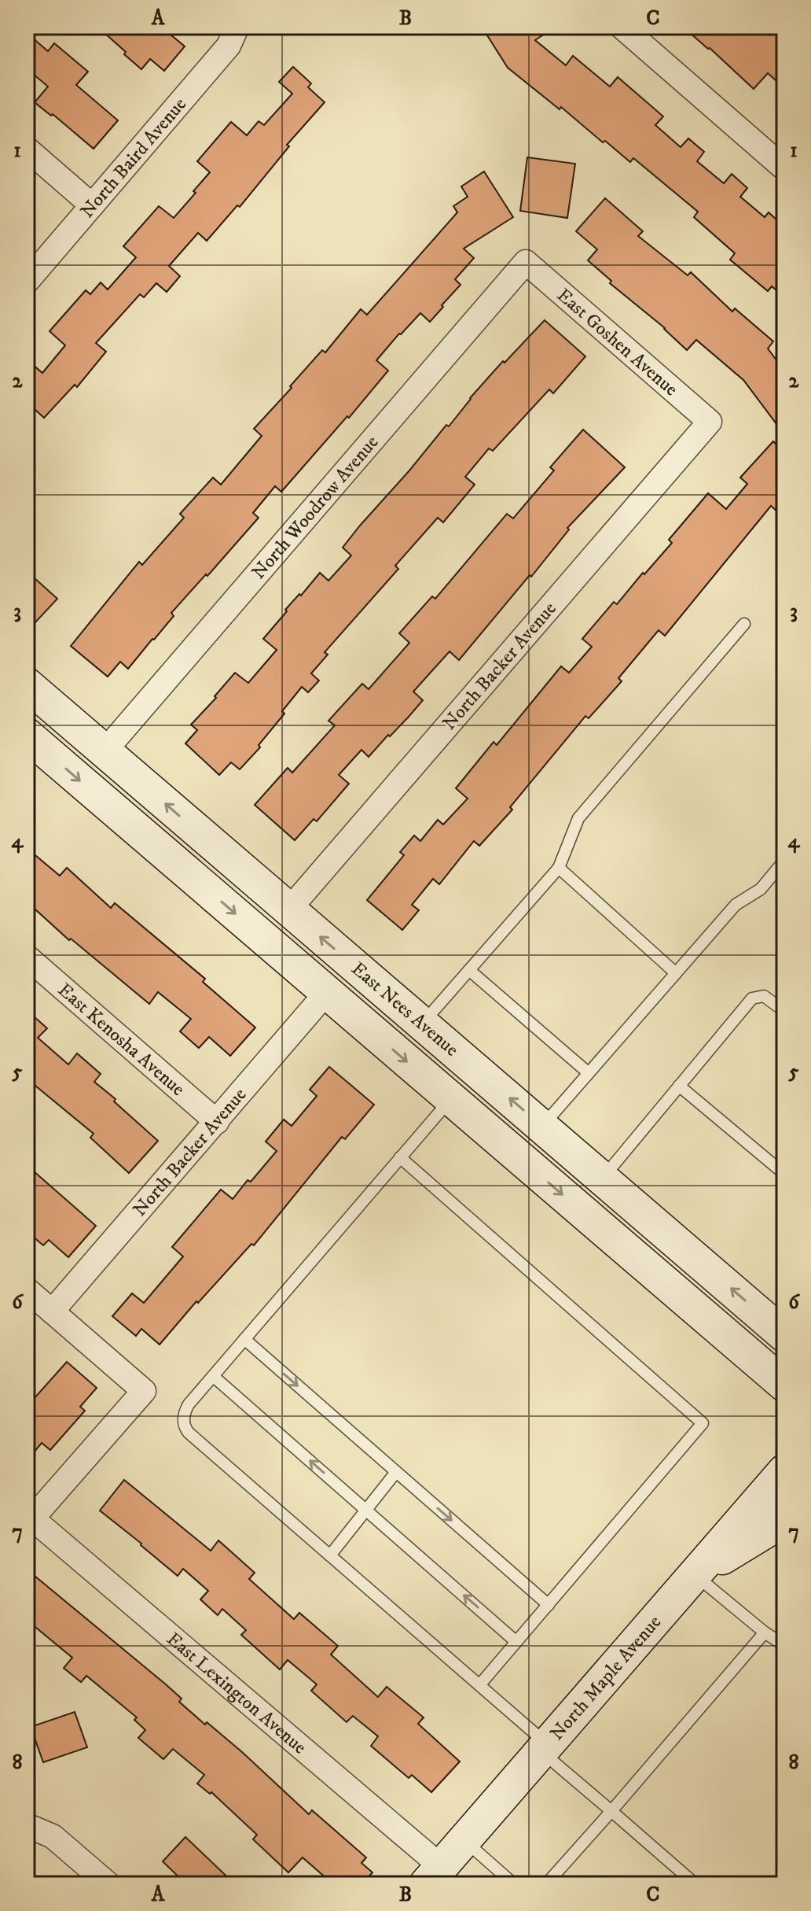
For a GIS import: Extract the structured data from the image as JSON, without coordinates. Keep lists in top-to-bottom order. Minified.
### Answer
{"streets":{"main road":["East Nees Avenue","North Maple Avenue"],"street":["North Baird Avenue","East Goshen Avenue","North Woodrow Avenue","North Backer Avenue","East Kenosha Avenue","East Lexington Avenue"]},"crossings":[["East Goshen Avenue","North Woodrow Avenue"],["East Goshen Avenue","North Backer Avenue"],["North Woodrow Avenue","East Nees Avenue"],["North Backer Avenue","East Nees Avenue"],["North Backer Avenue","East Kenosha Avenue"],["North Maple Avenue","East Lexington Avenue"]],"grid":{"columns":["A","B","C"],"rows":["1","2","3","4","5","6","7","8"]}}
